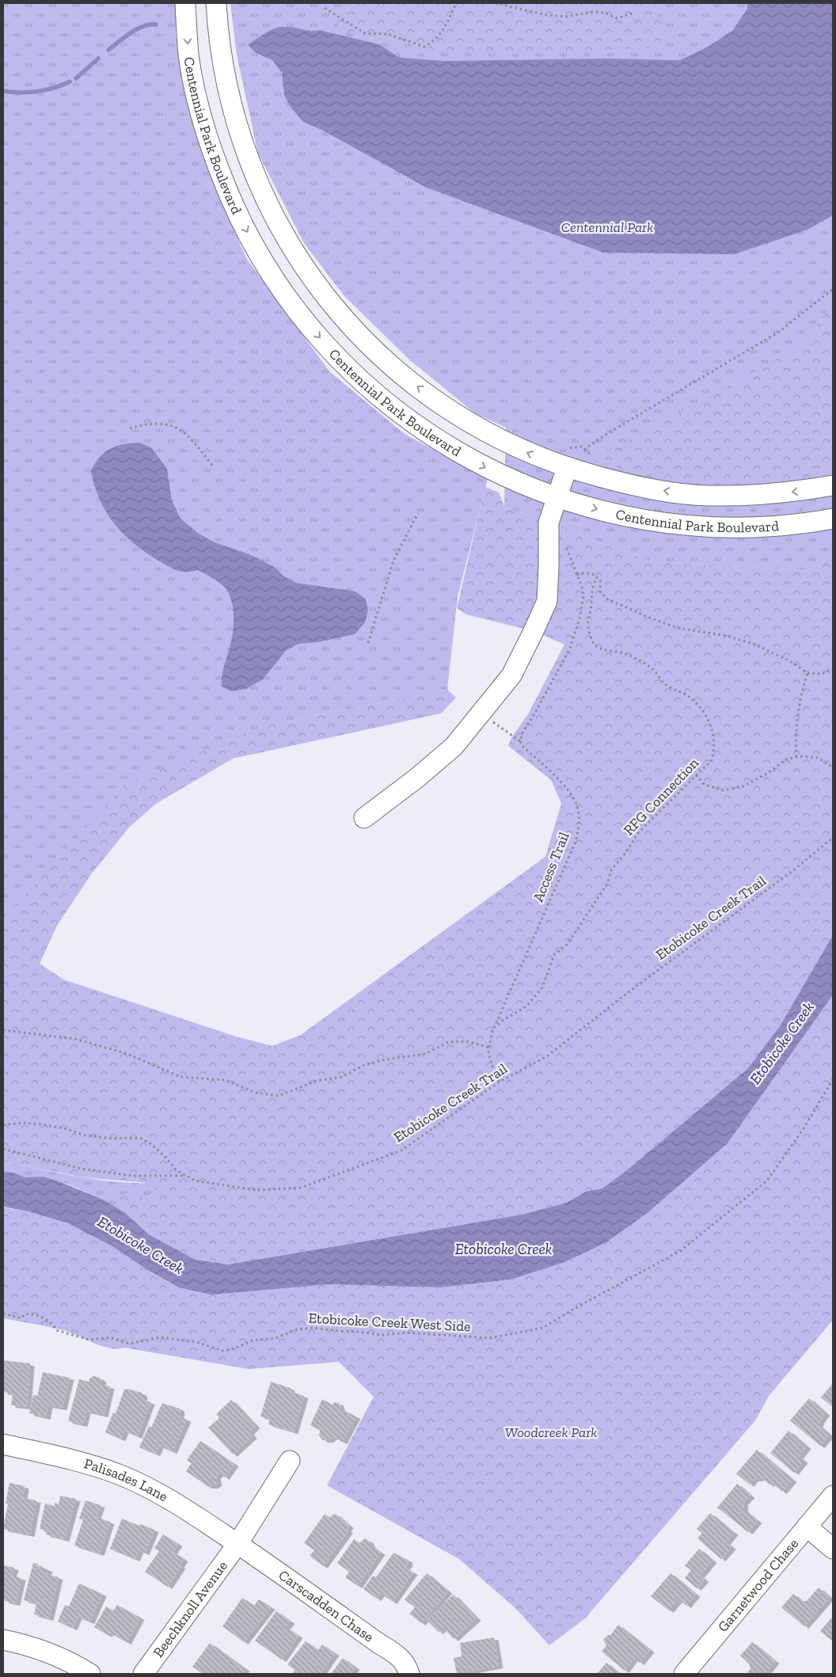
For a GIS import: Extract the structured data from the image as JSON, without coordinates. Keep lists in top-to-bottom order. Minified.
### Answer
{"streets":{"street":["Centennial Park Boulevard","Palisades Lane","Garnetwood Chase","Carscadden Chase","Beechknoll Avenue"],"path":["RFG Connection","Access Trail","Etobicoke Creek Trail","Etobicoke Creek West Side"]},"crossings":[["RFG Connection","Access Trail"],["Access Trail","Etobicoke Creek Trail"],["Palisades Lane","Carscadden Chase"],["Palisades Lane","Beechknoll Avenue"],["Carscadden Chase","Beechknoll Avenue"]],"water":["Etobicoke Creek"],"parks":["Centennial Park","Woodcreek Park"]}
